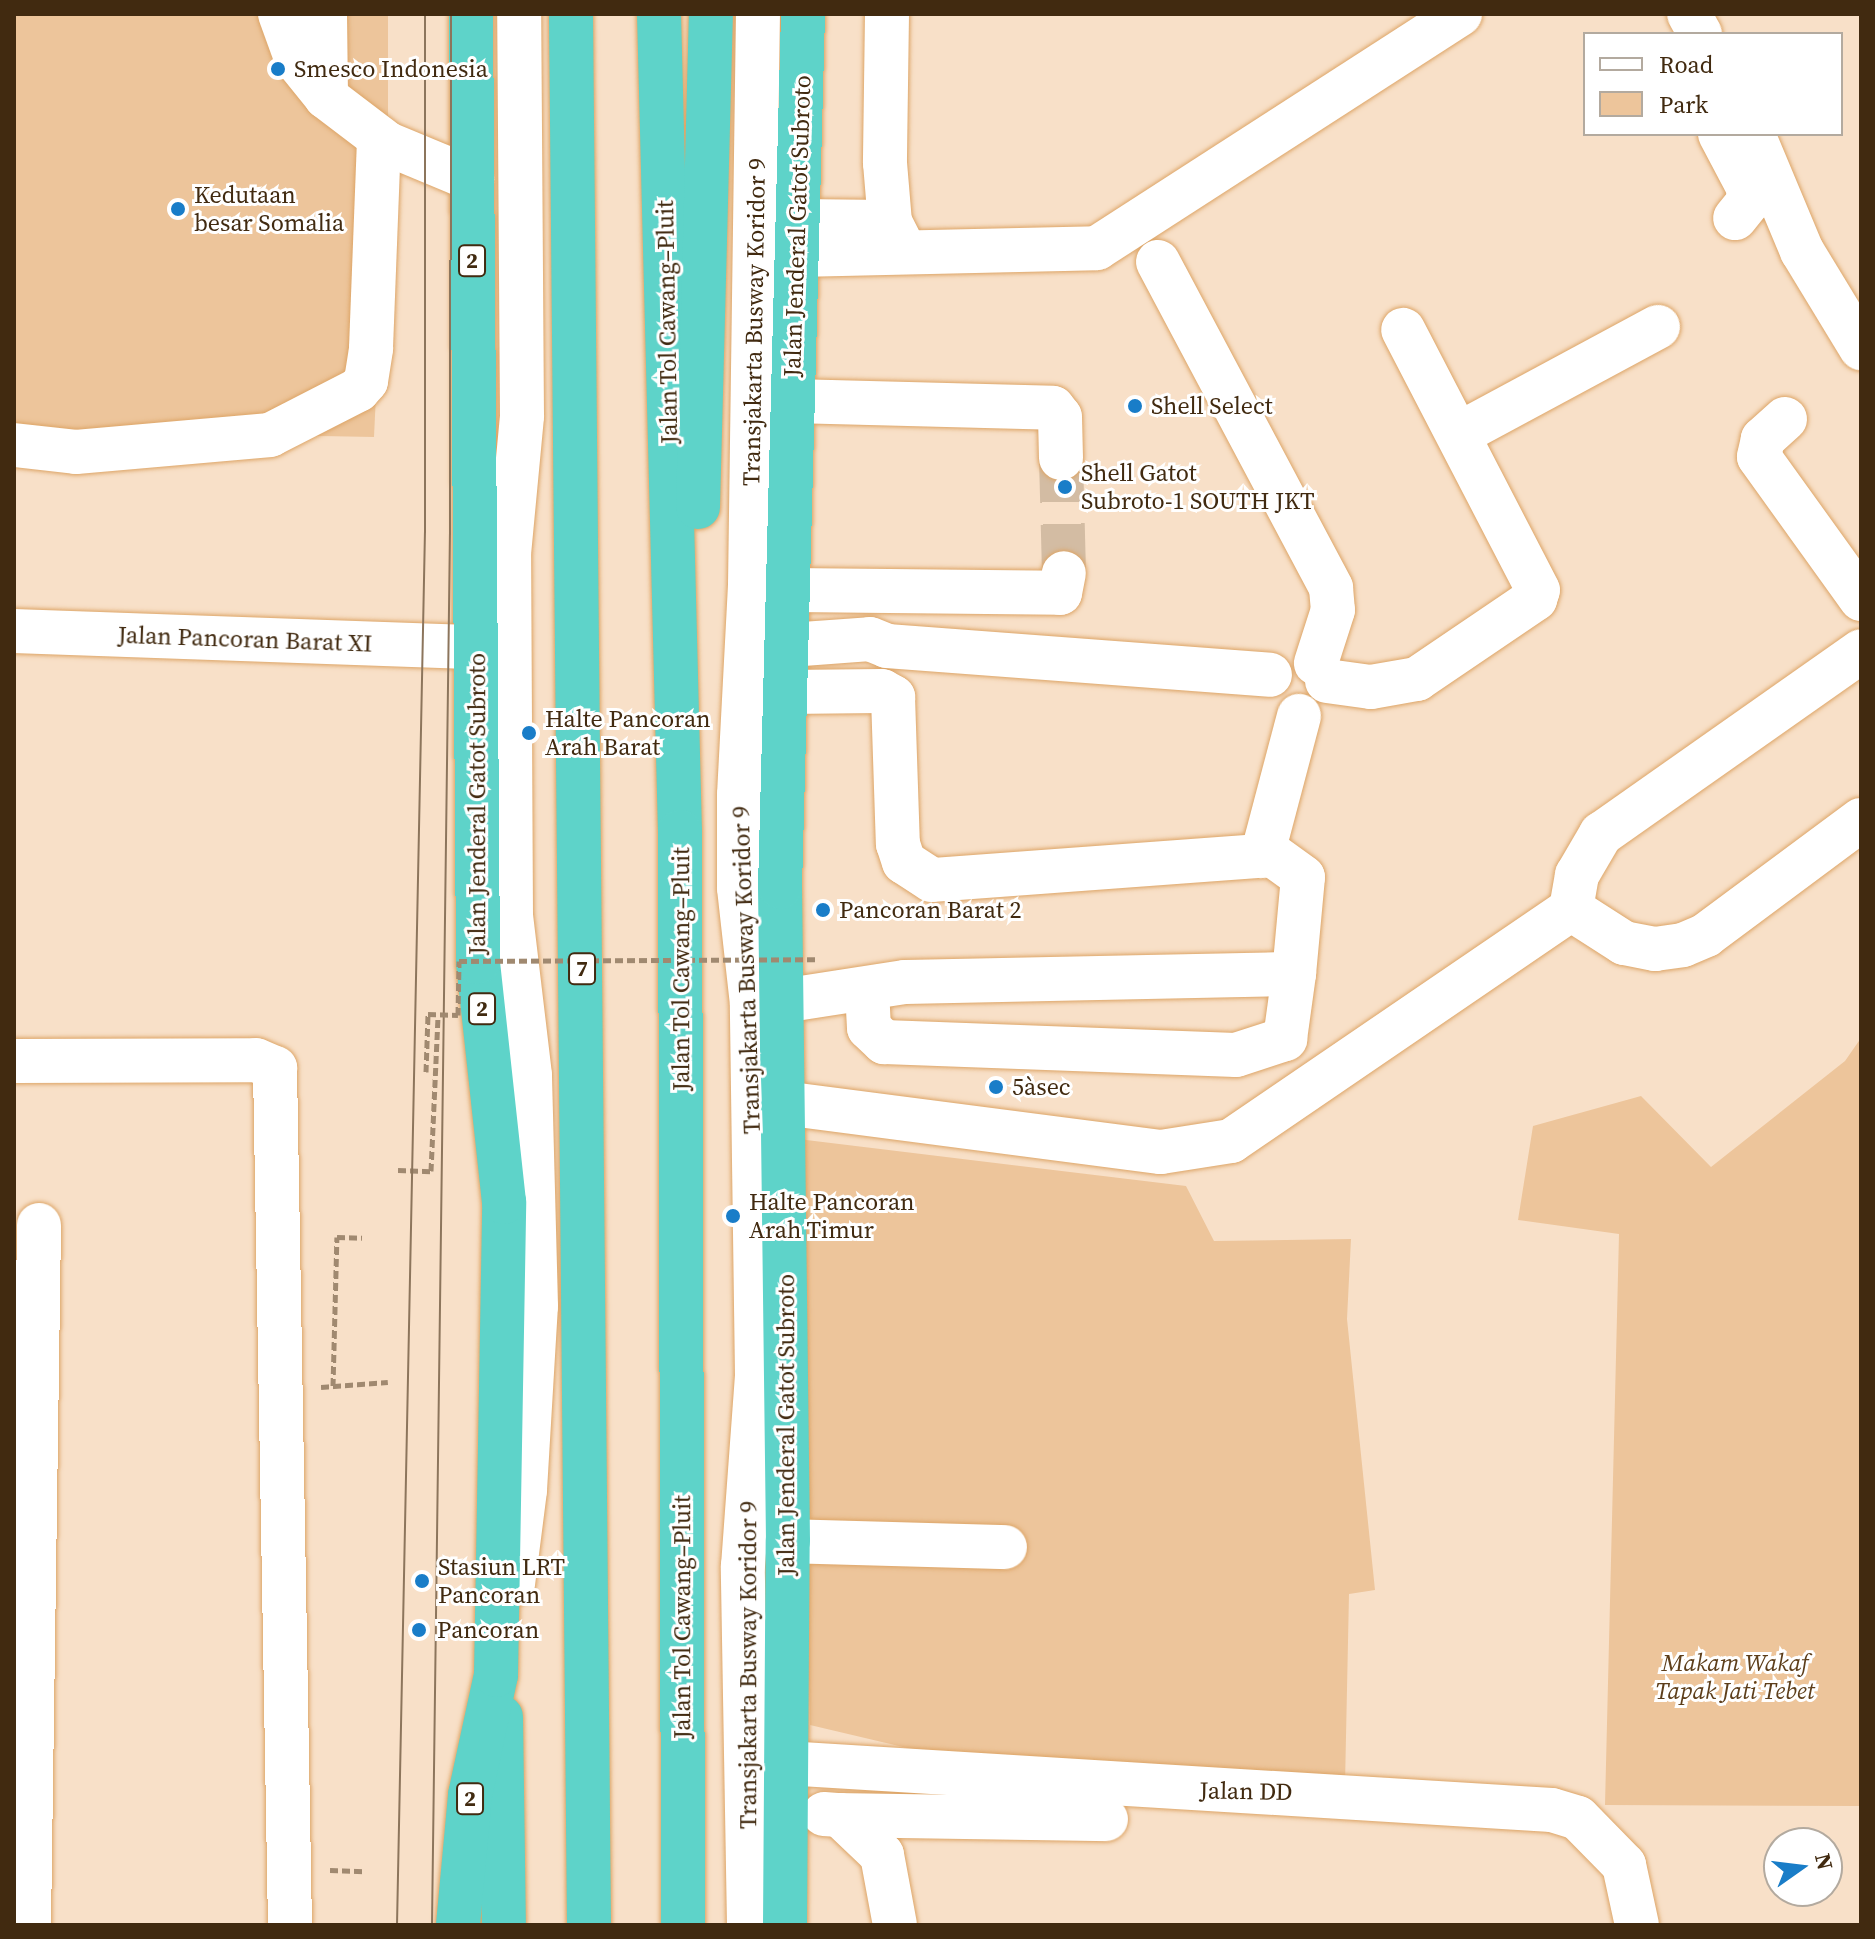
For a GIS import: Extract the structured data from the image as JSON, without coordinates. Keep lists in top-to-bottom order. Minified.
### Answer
{"streets":{"highway":["Jalan Jenderal Gatot Subroto","2","Jalan Tol Cawang–Pluit","7"],"street":["Transjakarta Busway Koridor 9","Jalan Pancoran Barat XI","Jalan DD"]},"crossings":[["Jalan Jenderal Gatot Subroto","2"],["Jalan Jenderal Gatot Subroto","Jalan Pancoran Barat XI"],["Jalan Jenderal Gatot Subroto","Jalan DD"]],"parks":["Makam Wakaf Tapak Jati Tebet"],"places":["Smesco Indonesia","Kedutaan besar Somalia","Shell Select","Shell Gatot Subroto-1 SOUTH JKT","Halte Pancoran Arah Barat","Pancoran Barat 2","5àsec","Halte Pancoran Arah Timur","Stasiun LRT Pancoran","Pancoran"],"legend":["Road","Park"],"north":"right"}
